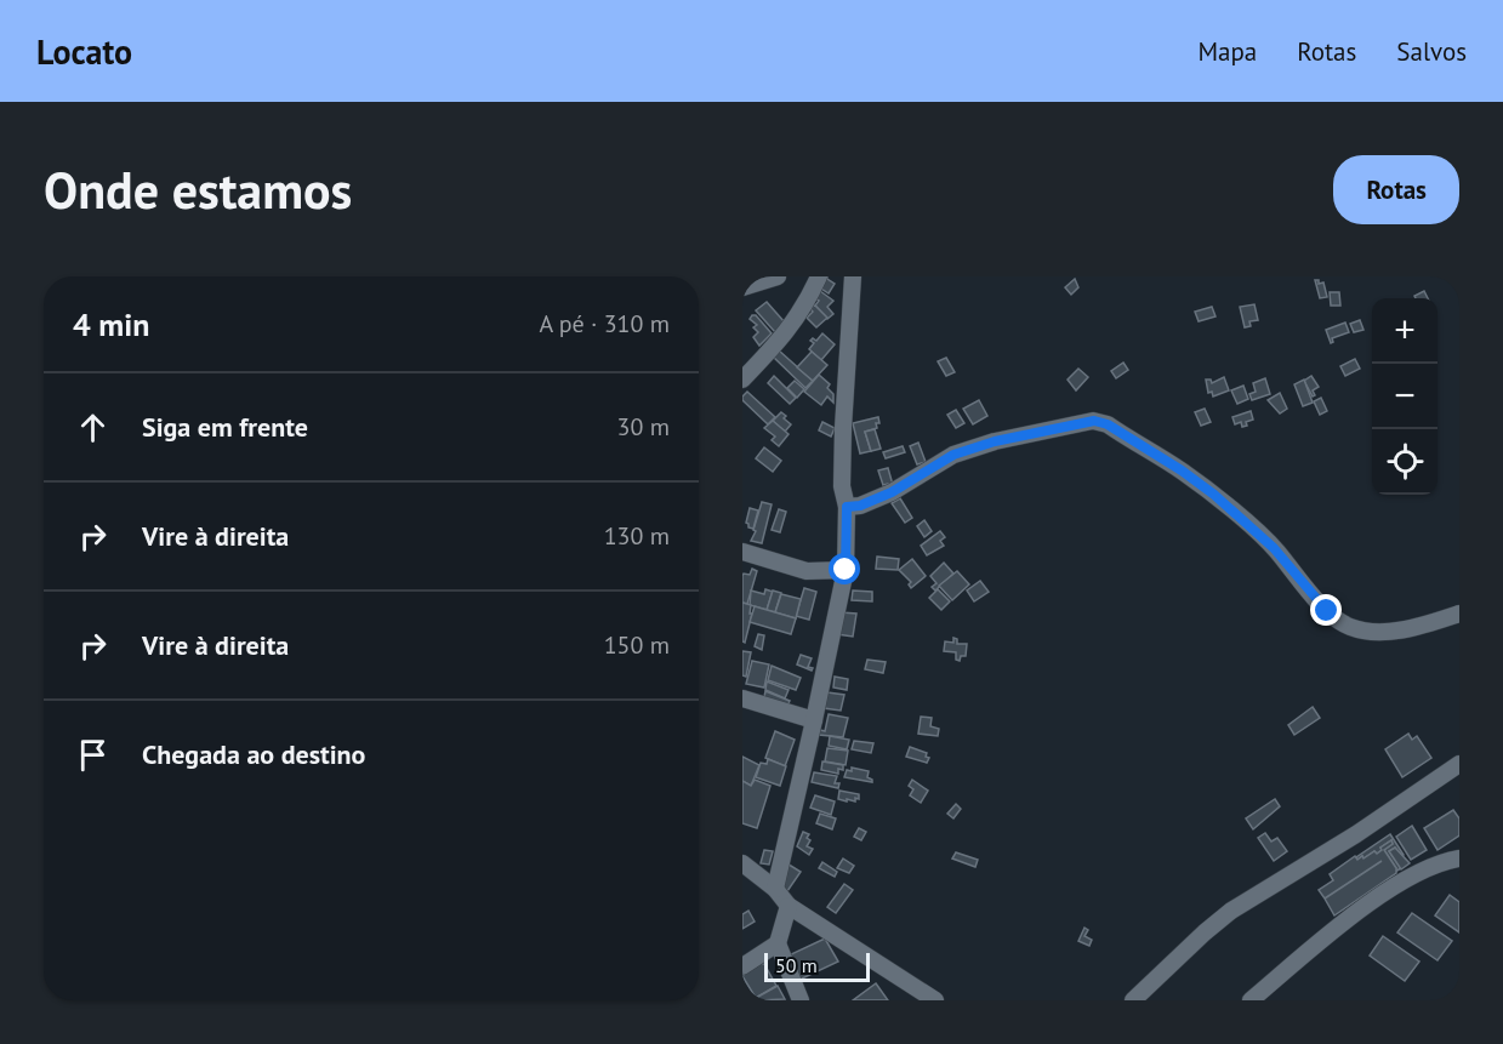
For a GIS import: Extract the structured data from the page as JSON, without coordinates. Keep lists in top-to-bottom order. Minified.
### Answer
{"scale_bar":"50 m","page":{"header":"Locato","nav":["Mapa","Rotas","Salvos"],"buttons":"Rotas","title":"Onde estamos","heading":["4 min","A pé · 310 m"],"map_buttons":["+","−"],"list":[["Siga em frente","30 m"],["Vire à direita","130 m"],["Vire à direita","150 m"],"Chegada ao destino"],"scale":"50 m"}}
